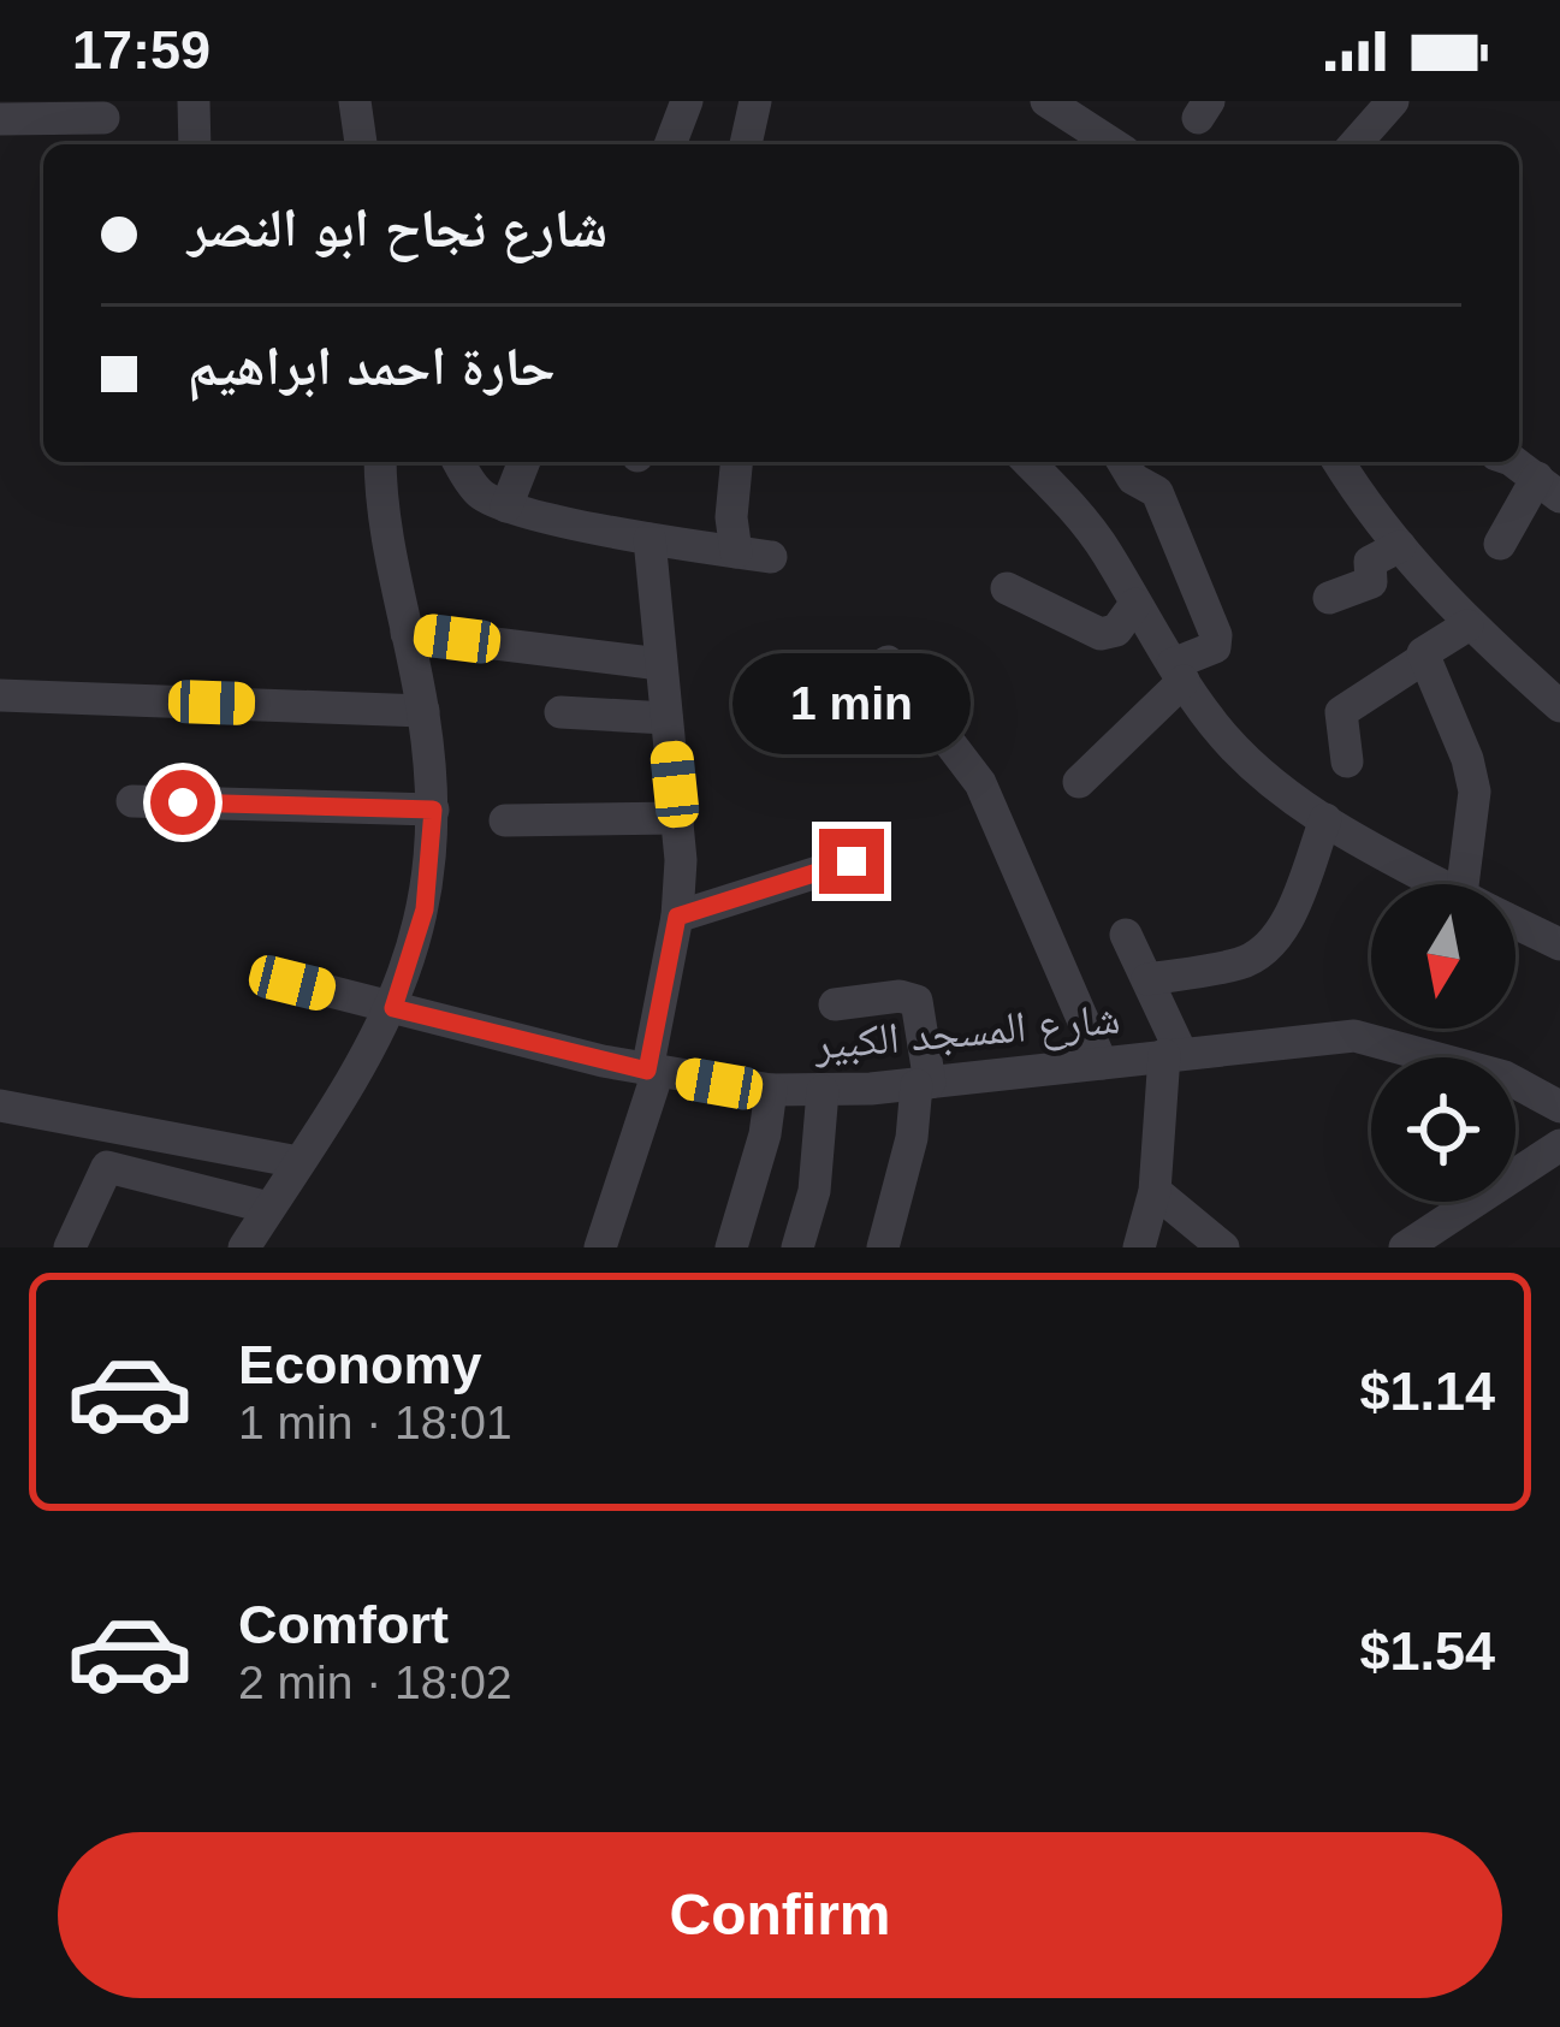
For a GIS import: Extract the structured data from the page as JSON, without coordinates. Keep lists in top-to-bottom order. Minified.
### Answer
{"streets":{"street":["شارع المسجد الكبير"]},"north":"bottom","page":{"status":"17:59","banner":["شارع نجاح ابو النصر","حارة احمد ابراهيم"],"bubble":"1 min","list":[{"name":"Economy","note":"1 min · 18:01","value":"$1.14"},{"name":"Comfort","note":"2 min · 18:02","value":"$1.54"}],"buttons":"Confirm"}}
